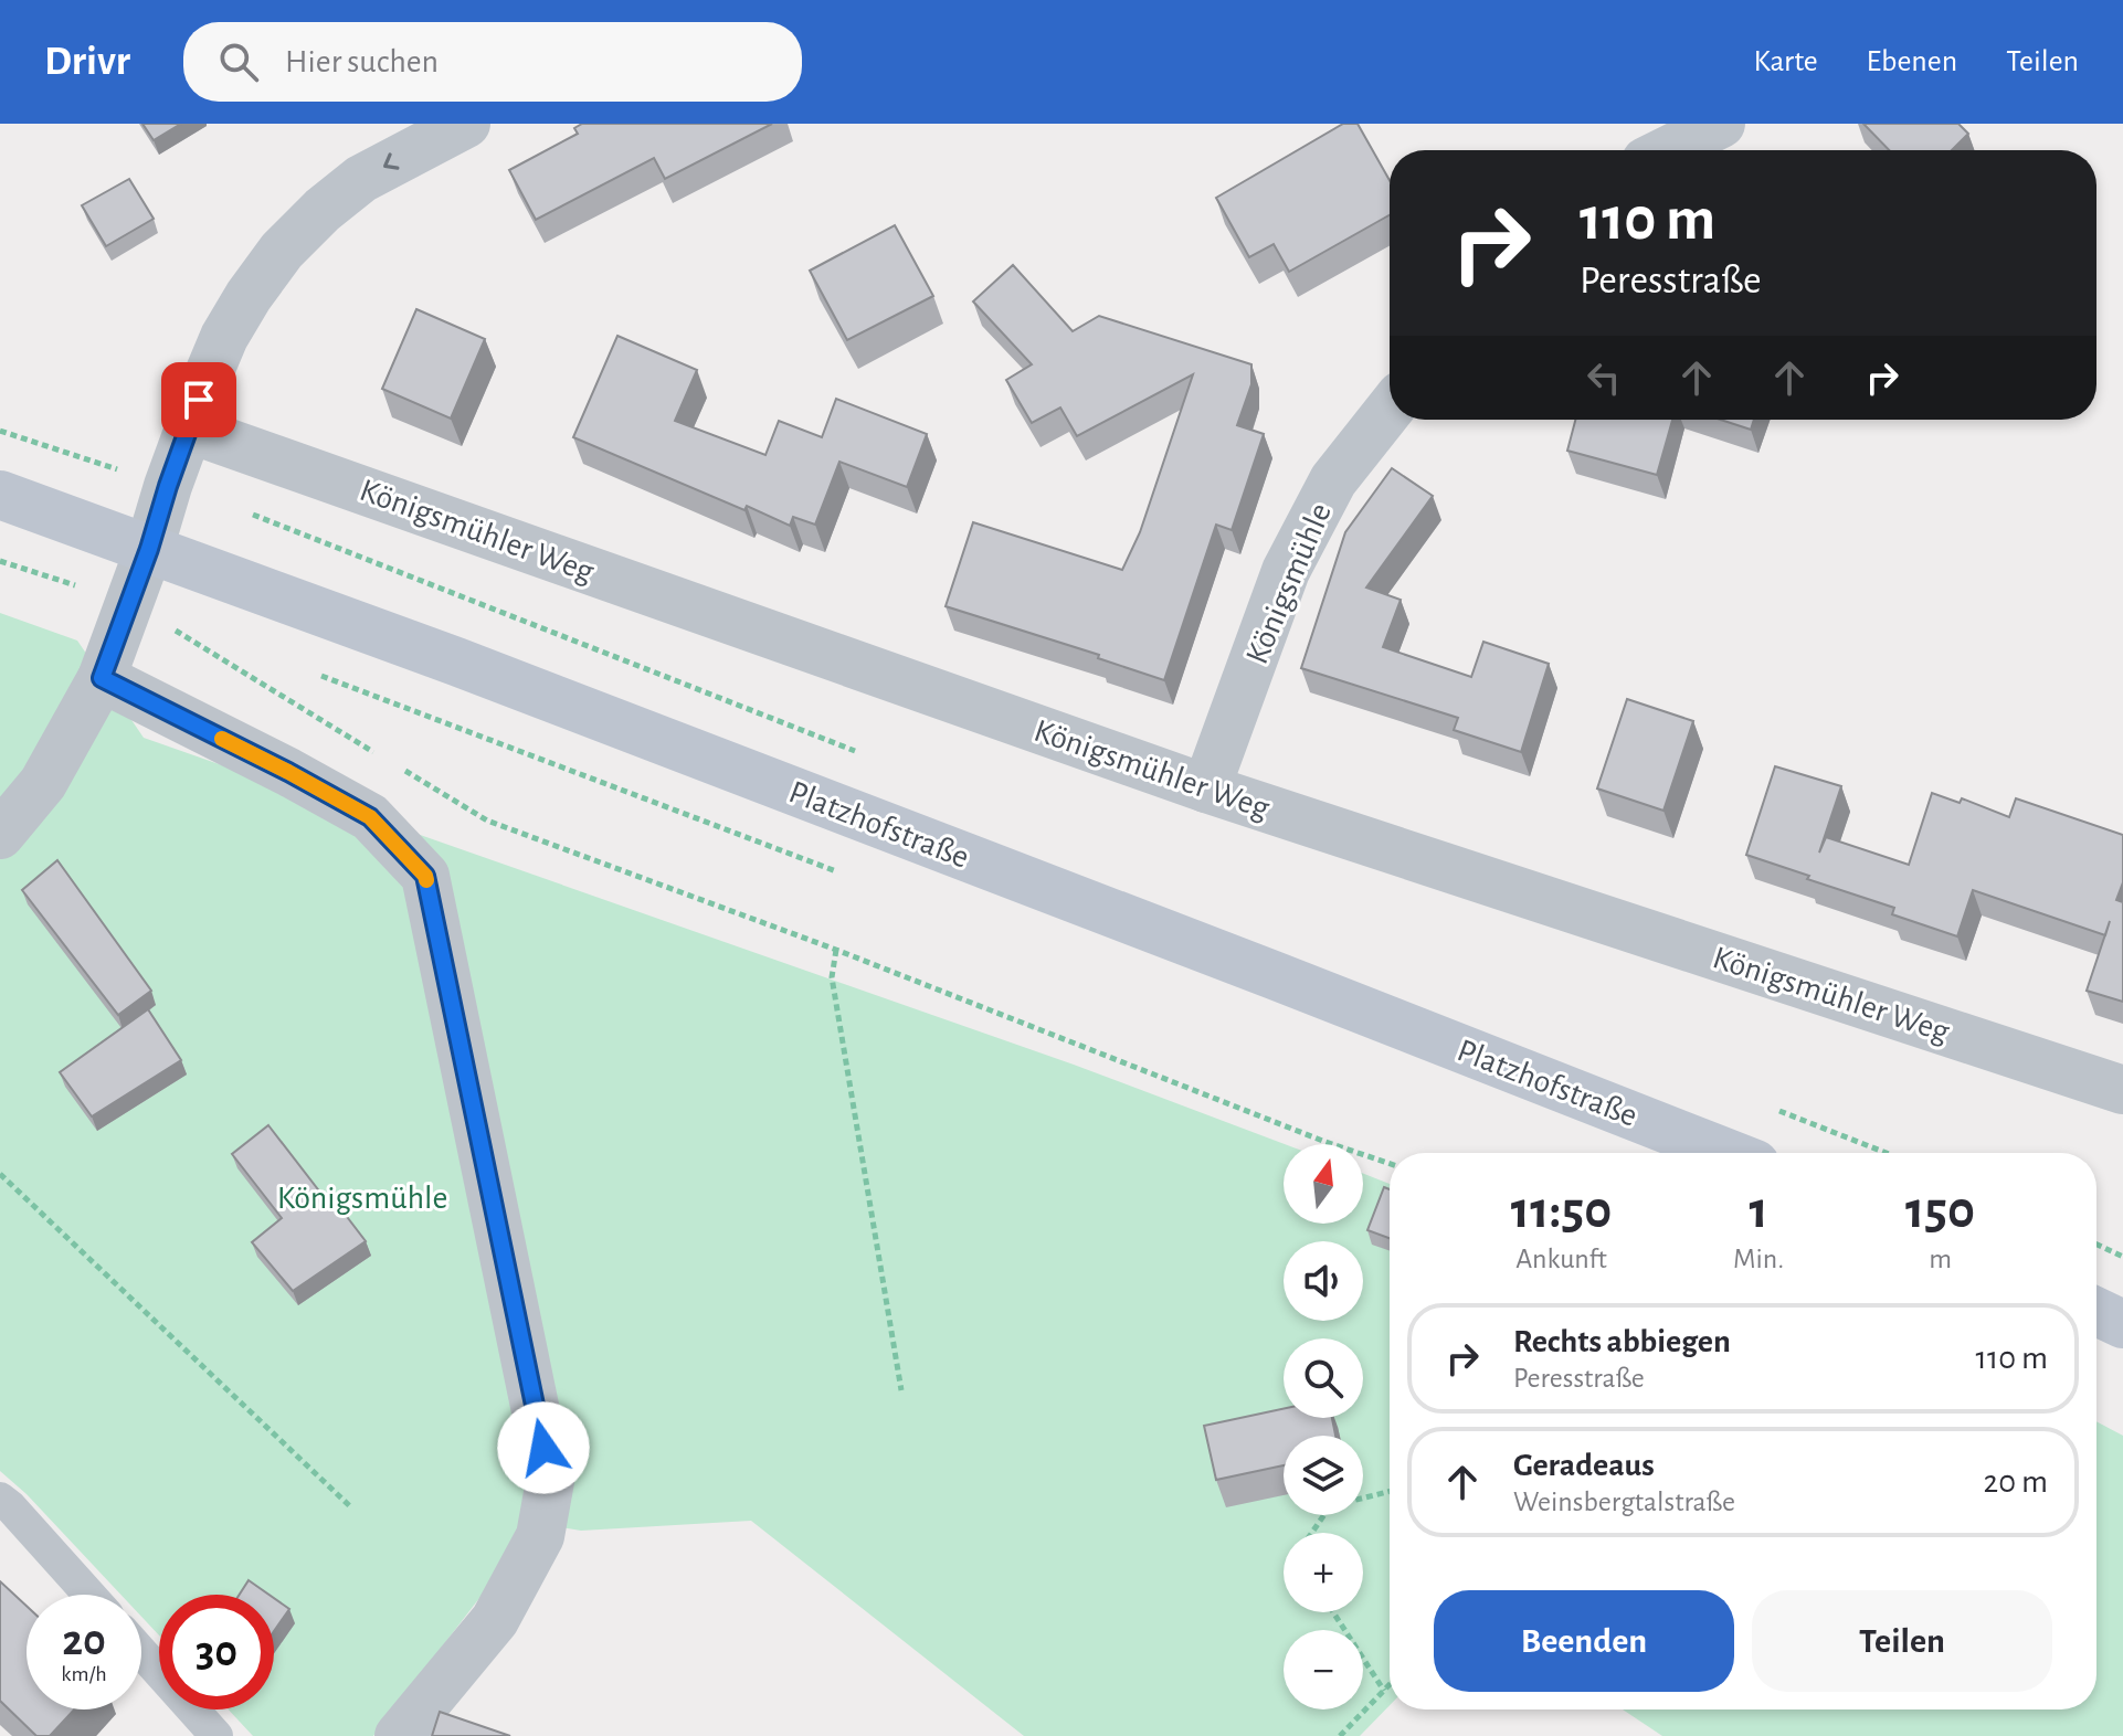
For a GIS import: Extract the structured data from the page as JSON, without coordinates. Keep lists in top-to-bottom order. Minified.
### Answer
{"streets":{"main road":["Platzhofstraße"],"street":["Königsmühler Weg","Königsmühle"]},"crossings":[["Königsmühler Weg","Königsmühle"]],"parks":["Königsmühle"],"north":"top","page":{"header":"Drivr","search":"Hier suchen","nav":["Karte","Ebenen","Teilen"],"turn":["110 m","Peresstraße"],"map_buttons":["+","−"],"eta":["11:50","Ankunft","1","Min.","150","m"],"list":[{"name":"Rechts abbiegen","note":"Peresstraße","value":"110 m"},{"name":"Geradeaus","note":"Weinsbergtalstraße","value":"20 m"}],"buttons":["Beenden","Teilen"],"speed":"20 km/h","limit":"30"}}
